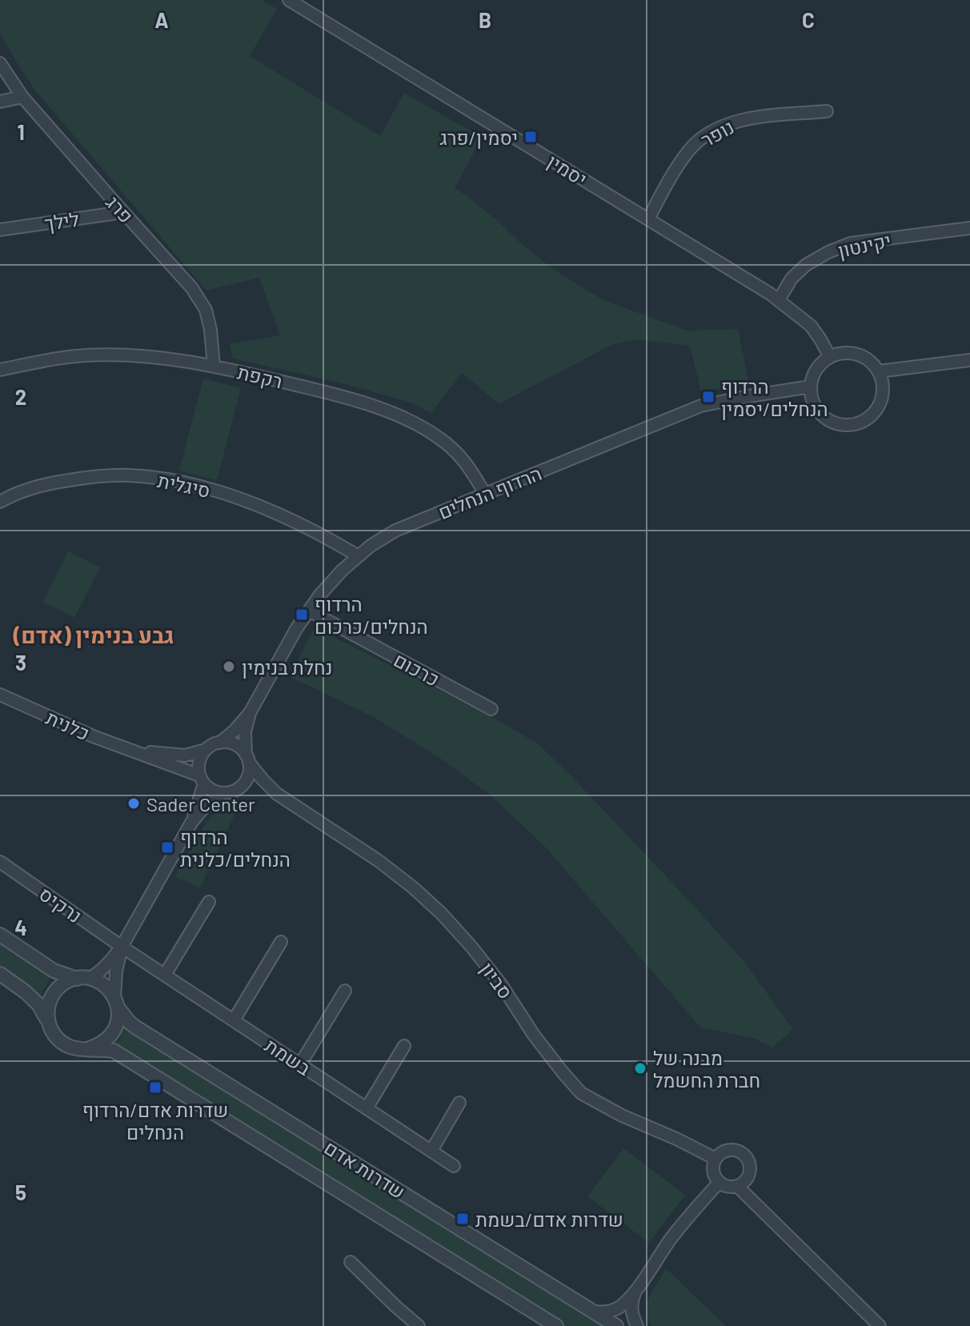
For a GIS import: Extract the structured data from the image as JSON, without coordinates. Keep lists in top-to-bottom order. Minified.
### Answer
{"streets":{"street":["נופר","יסמין","פרג","לילך","יקינטון","רקפת","סיגלית","הרדוף הנחלים","כרכום","כלנית","נרקיס","סביון","בשמת","שדרות אדם"]},"crossings":[["נופר","יסמין"],["יסמין","יקינטון"],["יסמין","הרדוף הנחלים"],["פרג","לילך"],["פרג","רקפת"],["רקפת","הרדוף הנחלים"],["סיגלית","הרדוף הנחלים"],["הרדוף הנחלים","כרכום"],["הרדוף הנחלים","כלנית"],["הרדוף הנחלים","סביון"],["כלנית","סביון"],["נרקיס","בשמת"]],"districts":["גבע בנימין (אדם)"],"places":{"transit":["יסמין/פרג","הרדוף הנחלים/יסמין","הרדוף הנחלים/כרכום","הרדוף הנחלים/כלנית","שדרות אדם/הרדוף הנחלים","שדרות אדם/בשמת"],"other":["נחלת בנימין","Sader Center","מבנה של חברת החשמל"]},"grid":{"columns":["A","B","C"],"rows":["1","2","3","4","5"]}}
